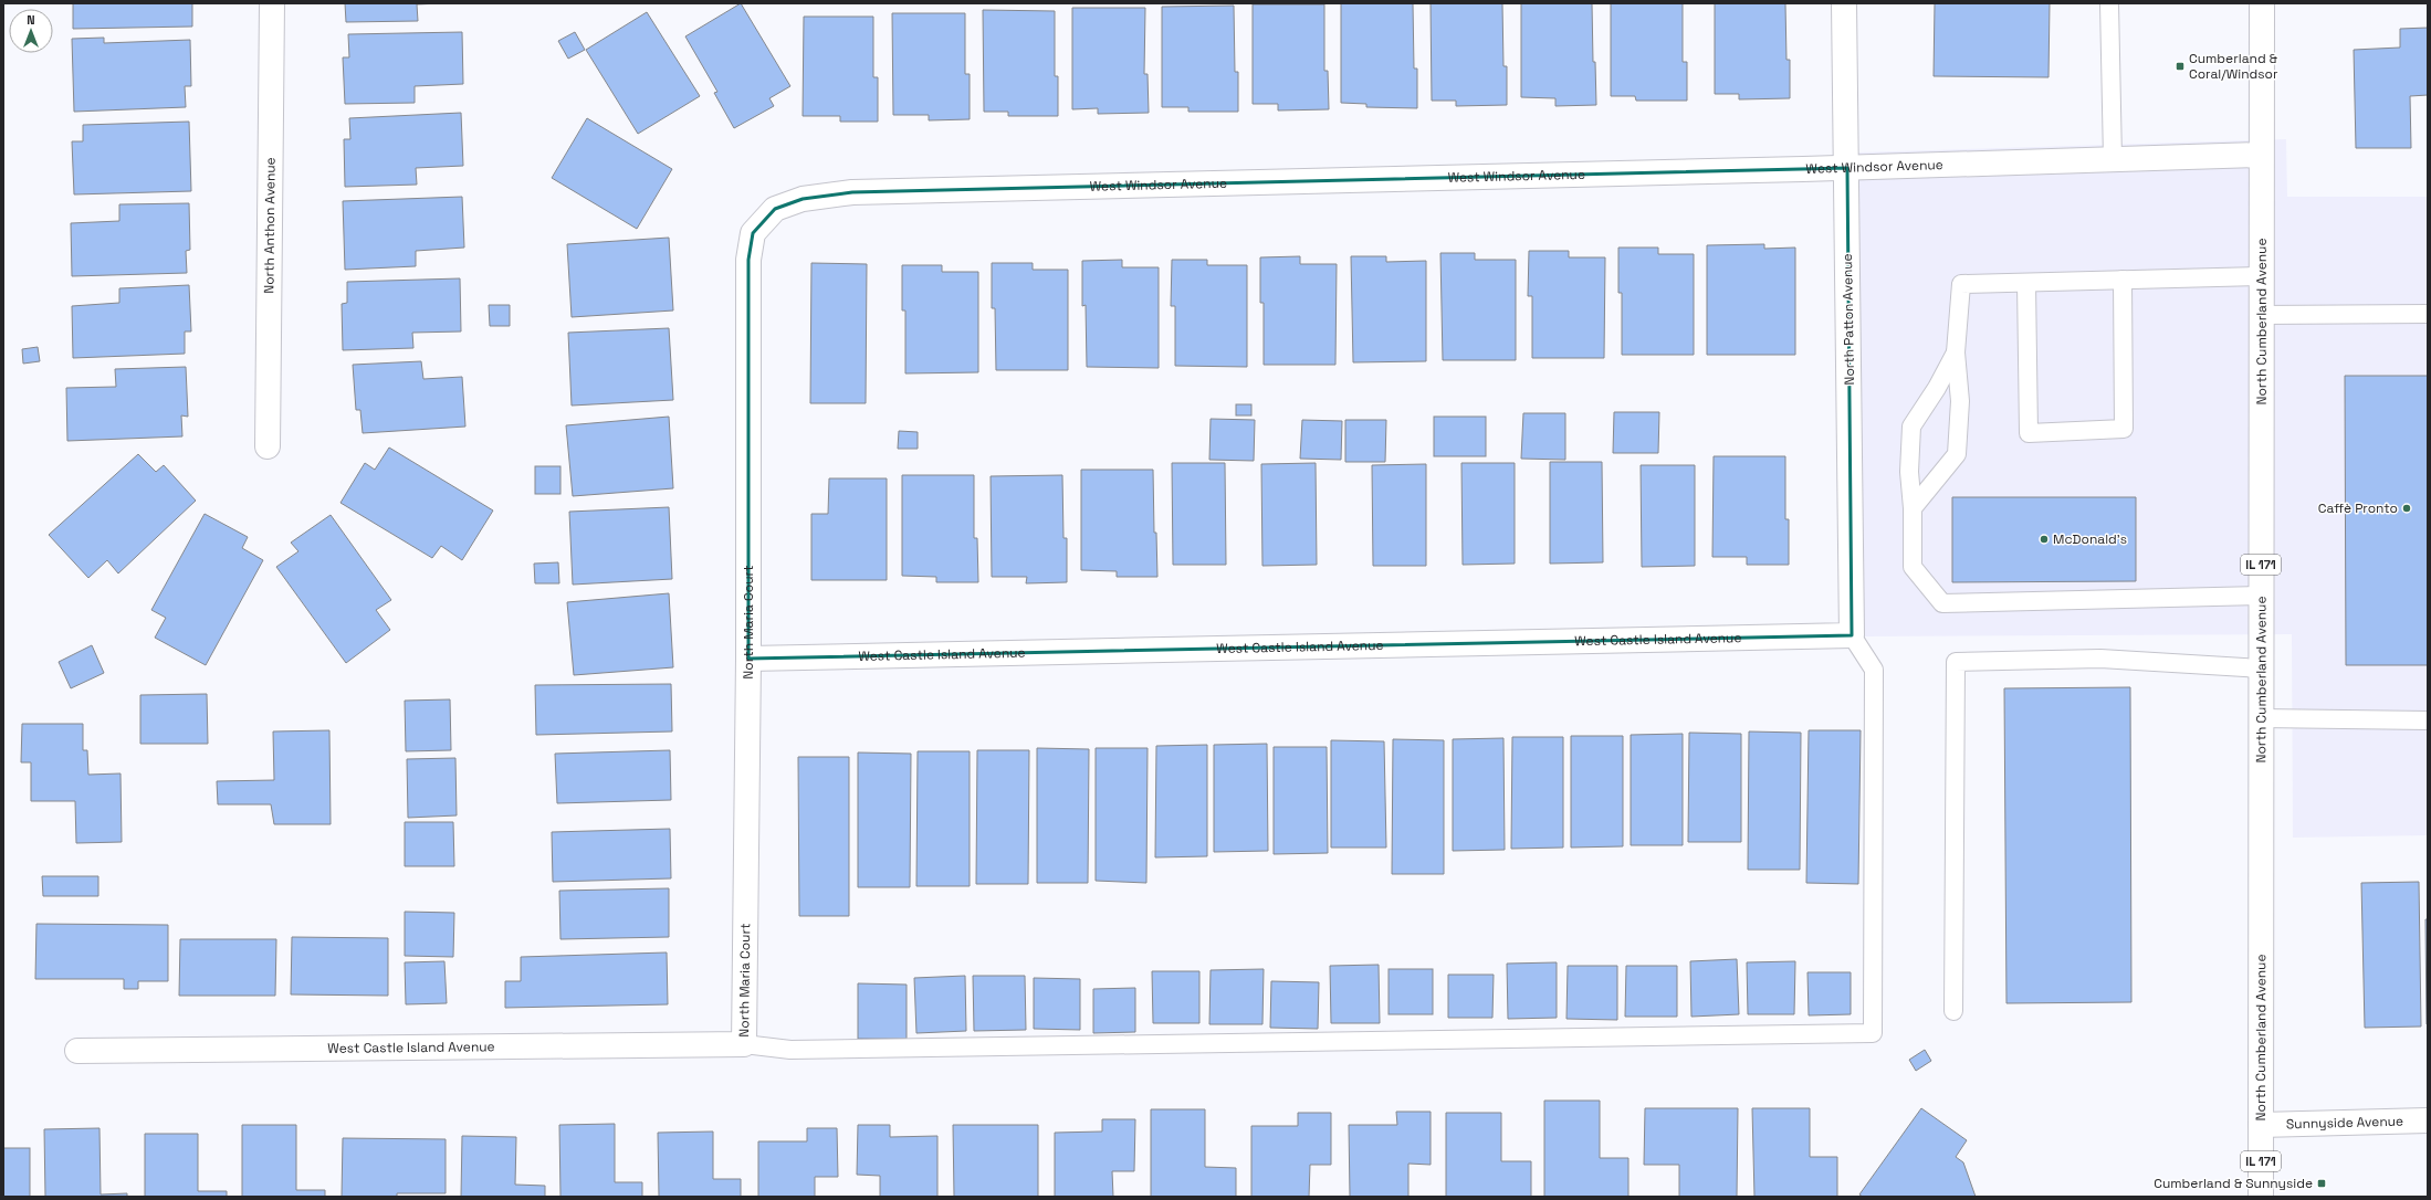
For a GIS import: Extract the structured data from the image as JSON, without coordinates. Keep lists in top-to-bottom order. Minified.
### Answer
{"streets":{"street":["West Windsor Avenue","North Anthon Avenue","North Patton Avenue","North Cumberland Avenue","IL 171","North Maria Court","West Castle Island Avenue","Sunnyside Avenue"]},"crossings":[["West Windsor Avenue","North Patton Avenue"],["West Windsor Avenue","North Cumberland Avenue"],["West Windsor Avenue","North Maria Court"],["North Patton Avenue","West Castle Island Avenue"],["North Cumberland Avenue","Sunnyside Avenue"],["North Maria Court","West Castle Island Avenue"]],"places":{"transit":["Cumberland & Coral/Windsor","Cumberland & Sunnyside"],"other":["Caffè Pronto","McDonald's"]},"north":"top"}
